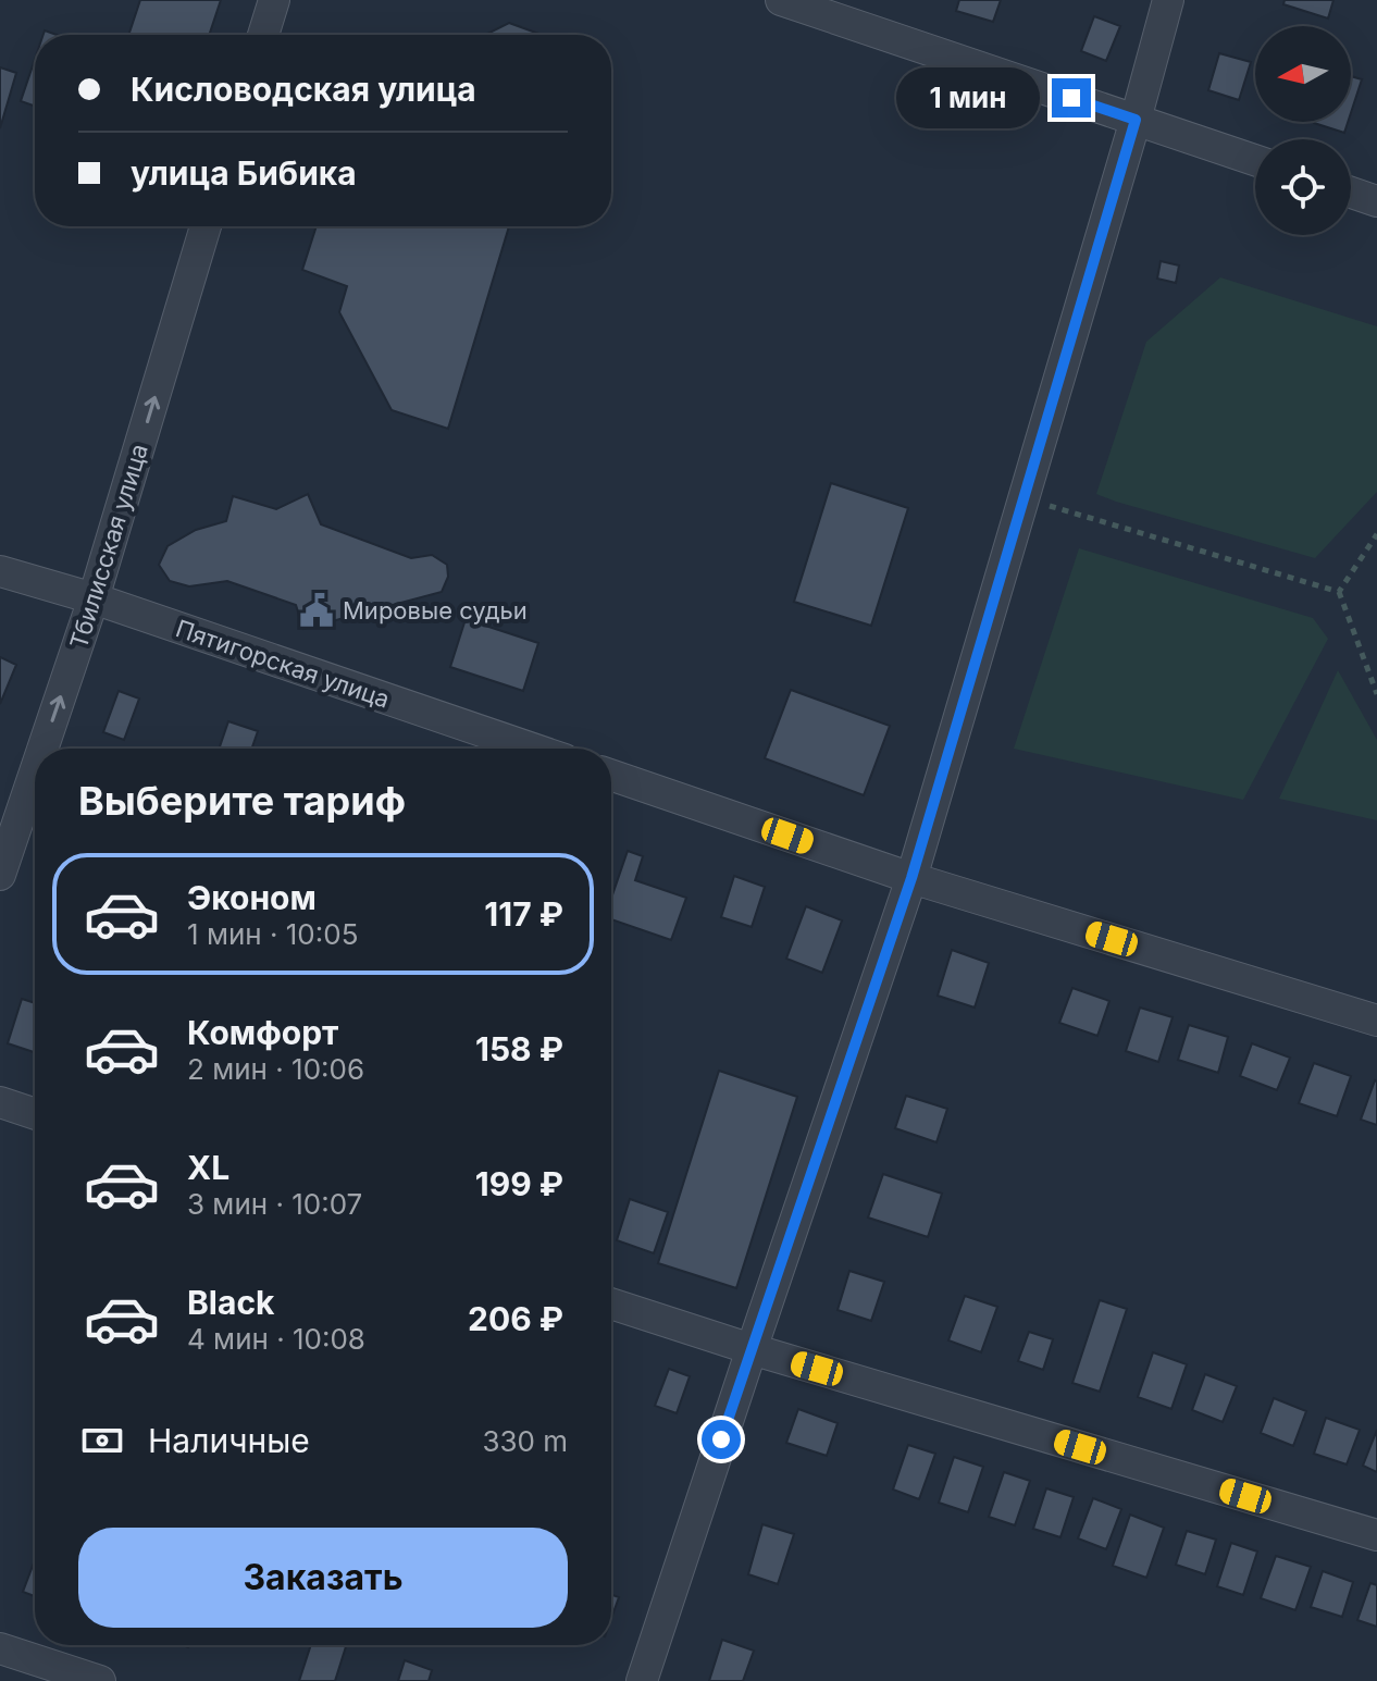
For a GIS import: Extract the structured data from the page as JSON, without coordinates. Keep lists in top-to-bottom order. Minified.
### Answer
{"streets":{"street":["Тбилисская улица","Пятигорская улица"]},"crossings":[["Тбилисская улица","Пятигорская улица"]],"one_way":["Тбилисская улица"],"places":{"public building":["Мировые судьи"]},"north":"left","page":{"banner":["Кисловодская улица","улица Бибика"],"bubble":"1 мин","heading":"Выберите тариф","list":[{"name":"Эконом","note":"1 мин · 10:05","value":"117 ₽"},{"name":"Комфорт","note":"2 мин · 10:06","value":"158 ₽"},{"name":"XL","note":"3 мин · 10:07","value":"199 ₽"},{"name":"Black","note":"4 мин · 10:08","value":"206 ₽"}],"pay":["Наличные","330 m"],"buttons":"Заказать"}}
